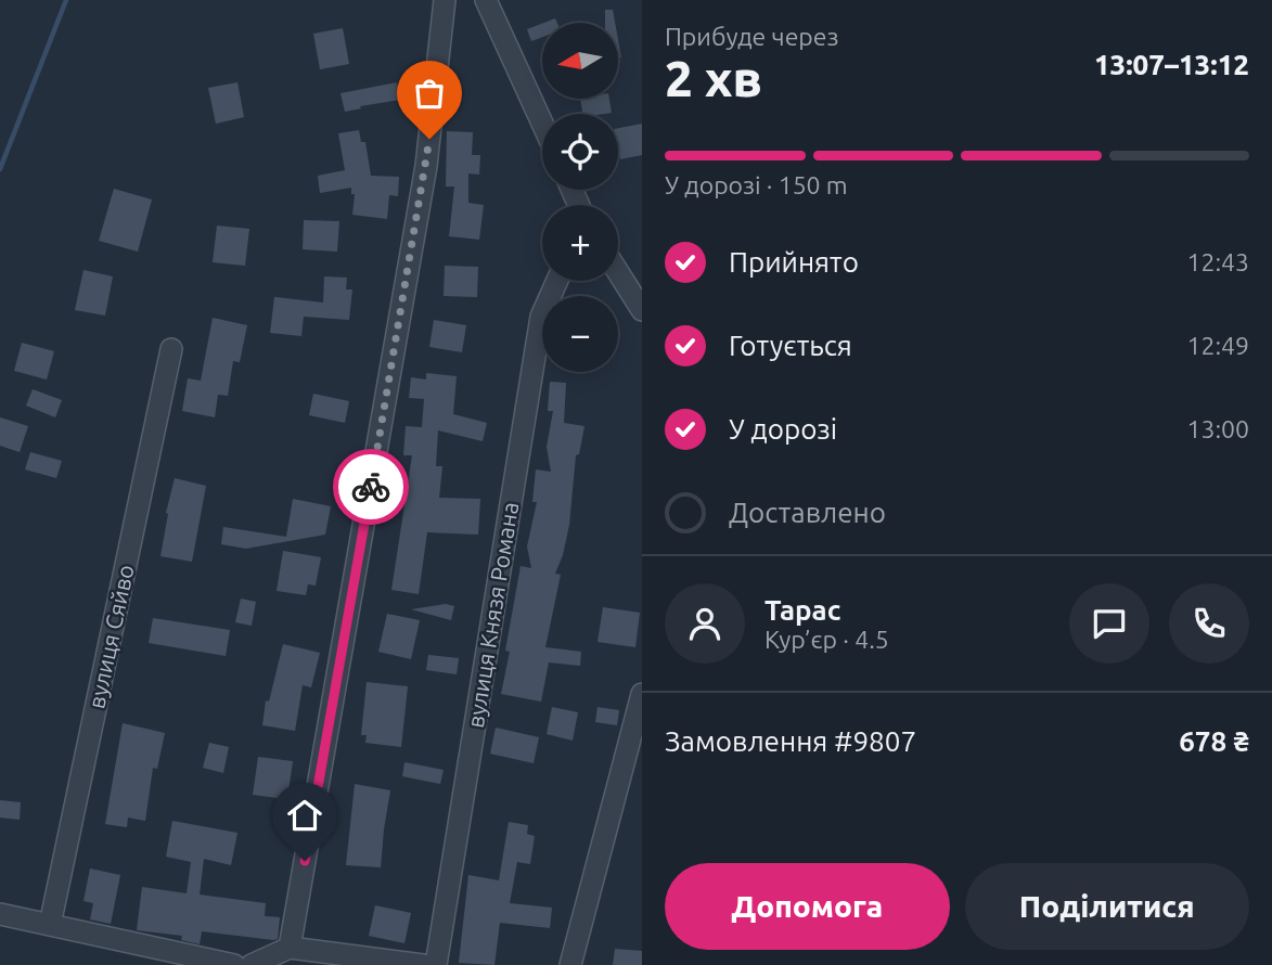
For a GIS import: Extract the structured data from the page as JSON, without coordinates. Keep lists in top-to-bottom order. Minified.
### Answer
{"streets":{"street":["вулиця Князя Романа","вулиця Сяйво"]},"north":"left","page":{"heading":["2 хв","Прибуде через","13:07–13:12"],"panel":["Тарас","Кур’єр · 4.5","Замовлення #9807","678 ₴"],"map_buttons":["+","−"],"bar":"У дорозі · 150 m","list":[["Прийнято","12:43"],["Готується","12:49"],["У дорозі","13:00"],"Доставлено"],"buttons":["Допомога","Поділитися"]}}
